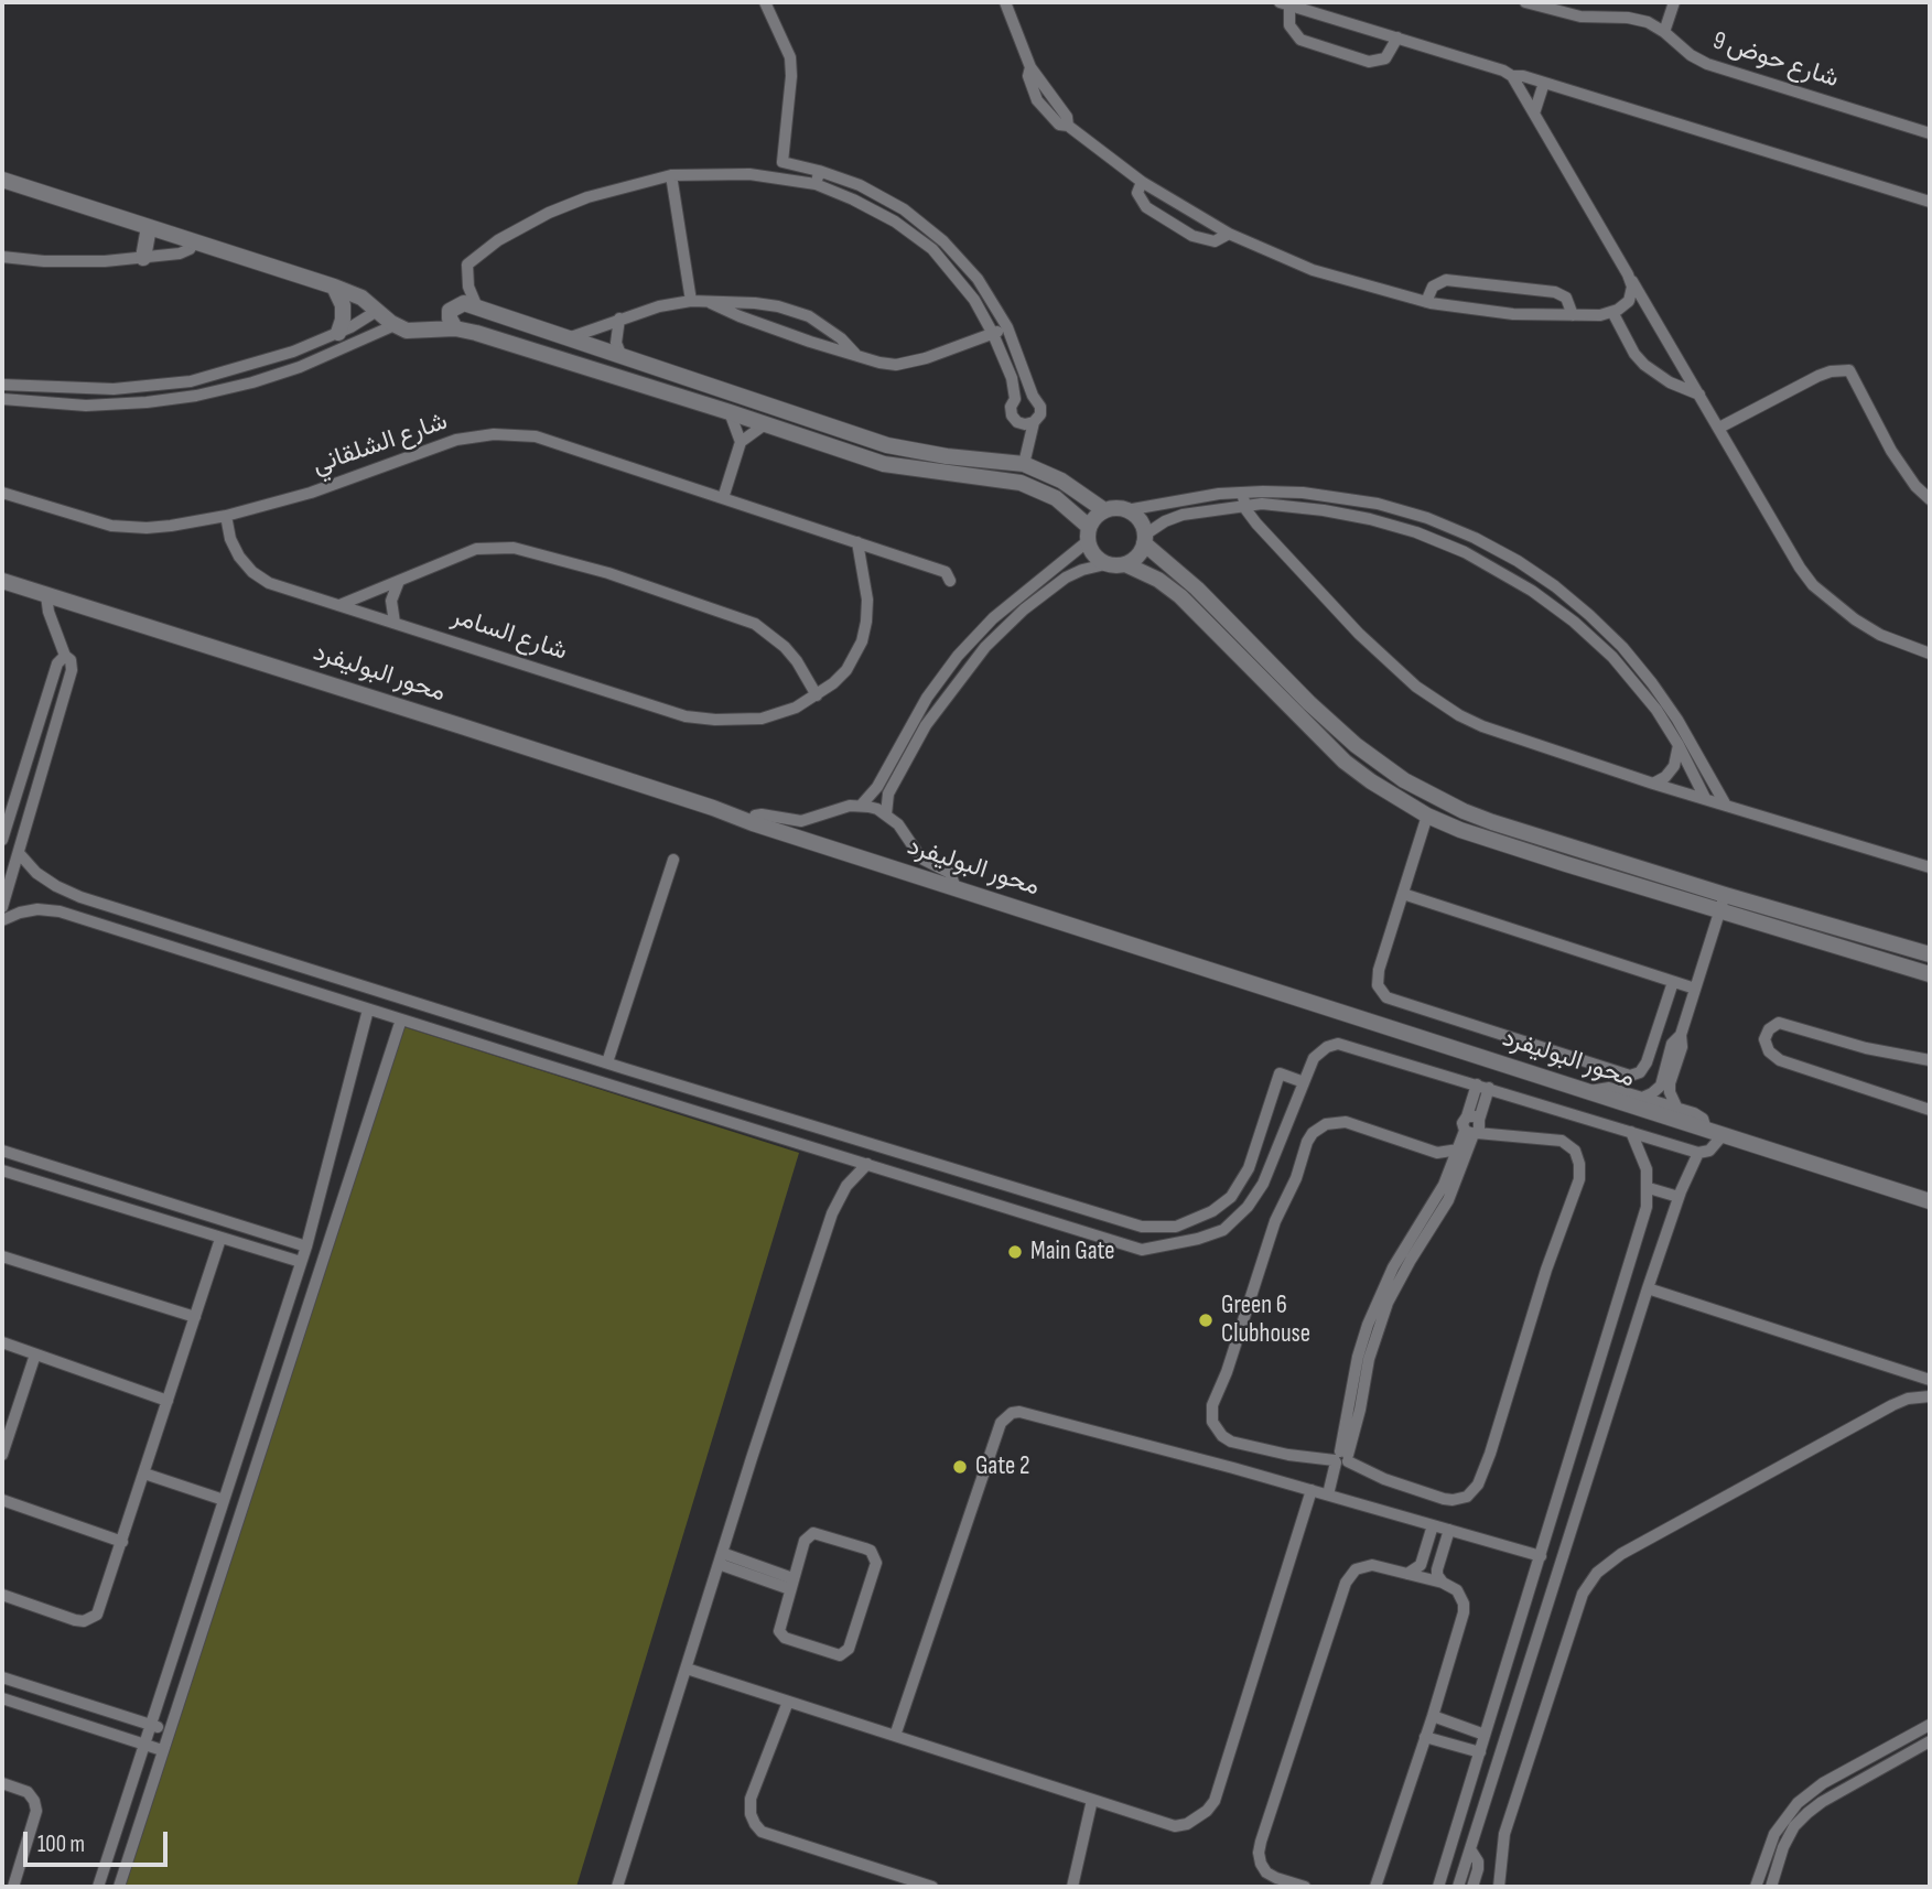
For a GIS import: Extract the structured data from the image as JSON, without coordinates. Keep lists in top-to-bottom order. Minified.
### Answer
{"streets":{"street":["شارع حوض 9","شارع الشلقاني","شارع السامر","محور البوليفرد"]},"crossings":[["شارع الشلقاني","شارع السامر"]],"places":["Main Gate","Green 6 Clubhouse","Gate 2"],"scale_bar":"100 m"}
